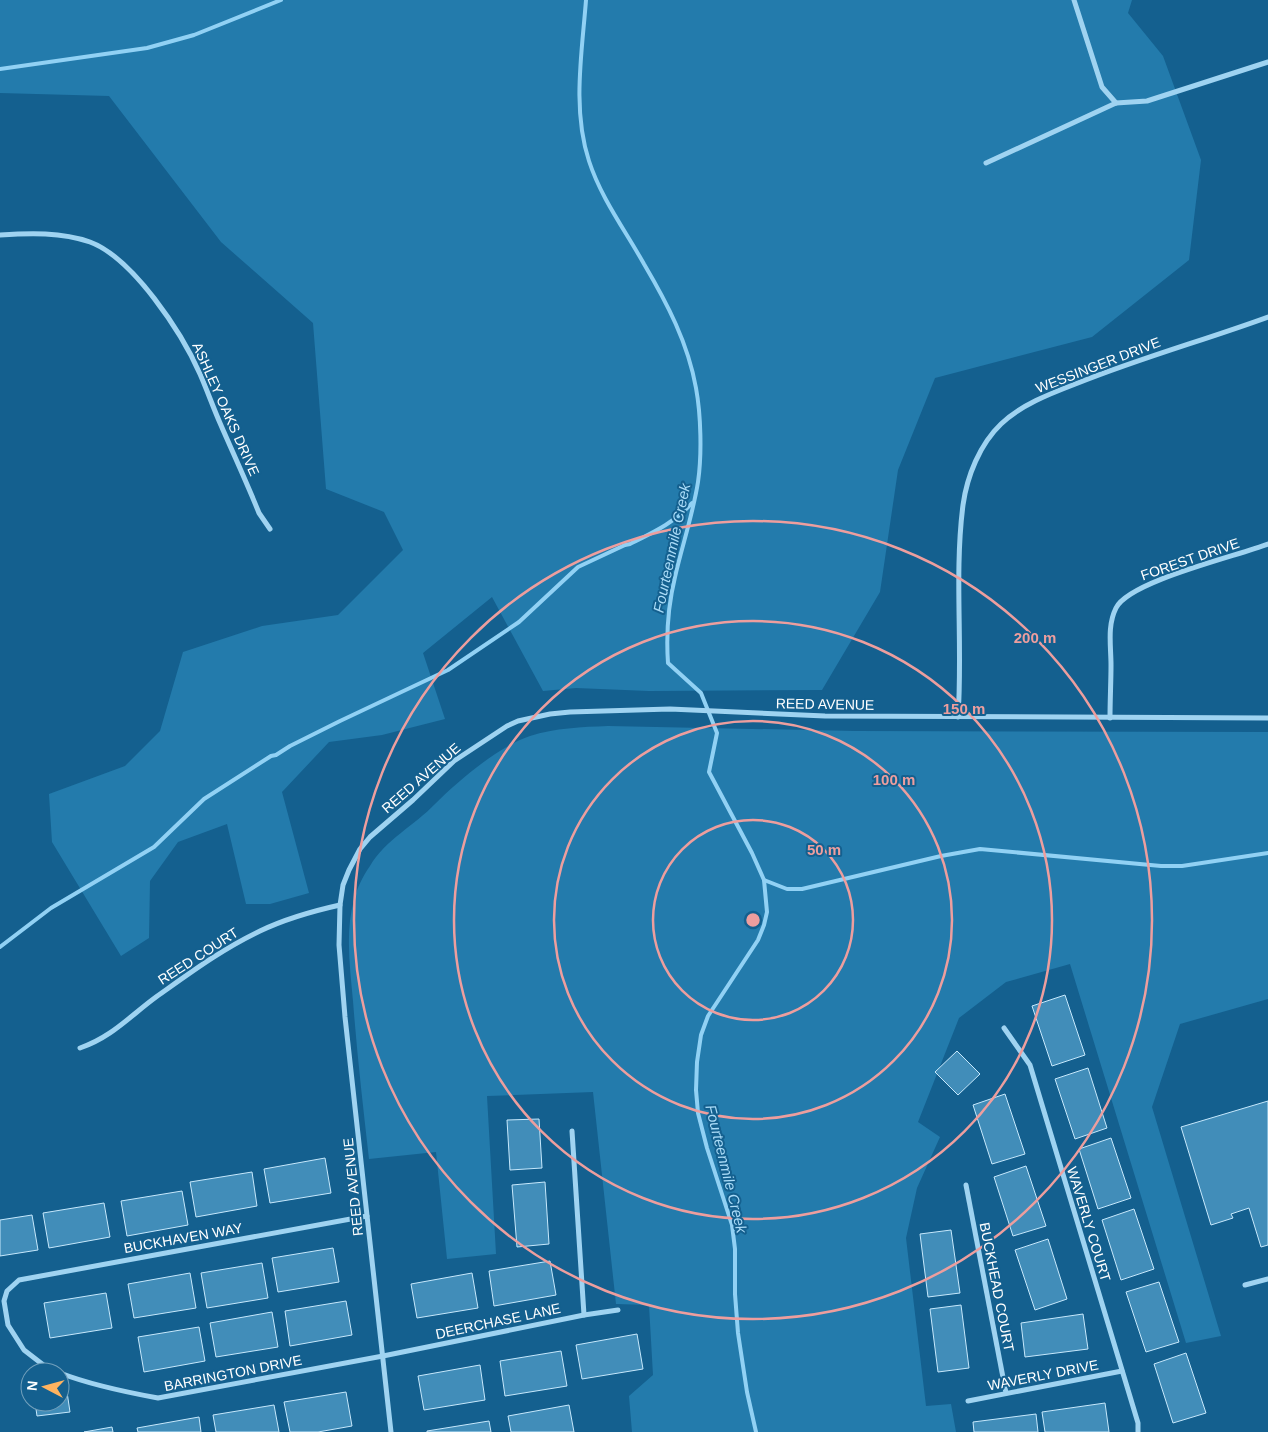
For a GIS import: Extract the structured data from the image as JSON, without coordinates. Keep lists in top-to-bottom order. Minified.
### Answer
{"streets":{"street":["WESSINGER DRIVE","ASHLEY OAKS DRIVE","FOREST DRIVE","REED AVENUE","REED COURT","WAVERLY COURT","BUCKHAVEN WAY","BUCKHEAD COURT","DEERCHASE LANE","BARRINGTON DRIVE","WAVERLY DRIVE"]},"crossings":[["WESSINGER DRIVE","REED AVENUE"],["FOREST DRIVE","REED AVENUE"],["REED AVENUE","REED COURT"],["REED AVENUE","BUCKHAVEN WAY"],["REED AVENUE","DEERCHASE LANE"],["REED AVENUE","BARRINGTON DRIVE"],["WAVERLY COURT","WAVERLY DRIVE"],["BUCKHAVEN WAY","BARRINGTON DRIVE"],["BUCKHEAD COURT","WAVERLY DRIVE"],["DEERCHASE LANE","BARRINGTON DRIVE"]],"water":["Fourteenmile Creek"],"north":"left","rings":["200 m","150 m","100 m","50 m"]}
